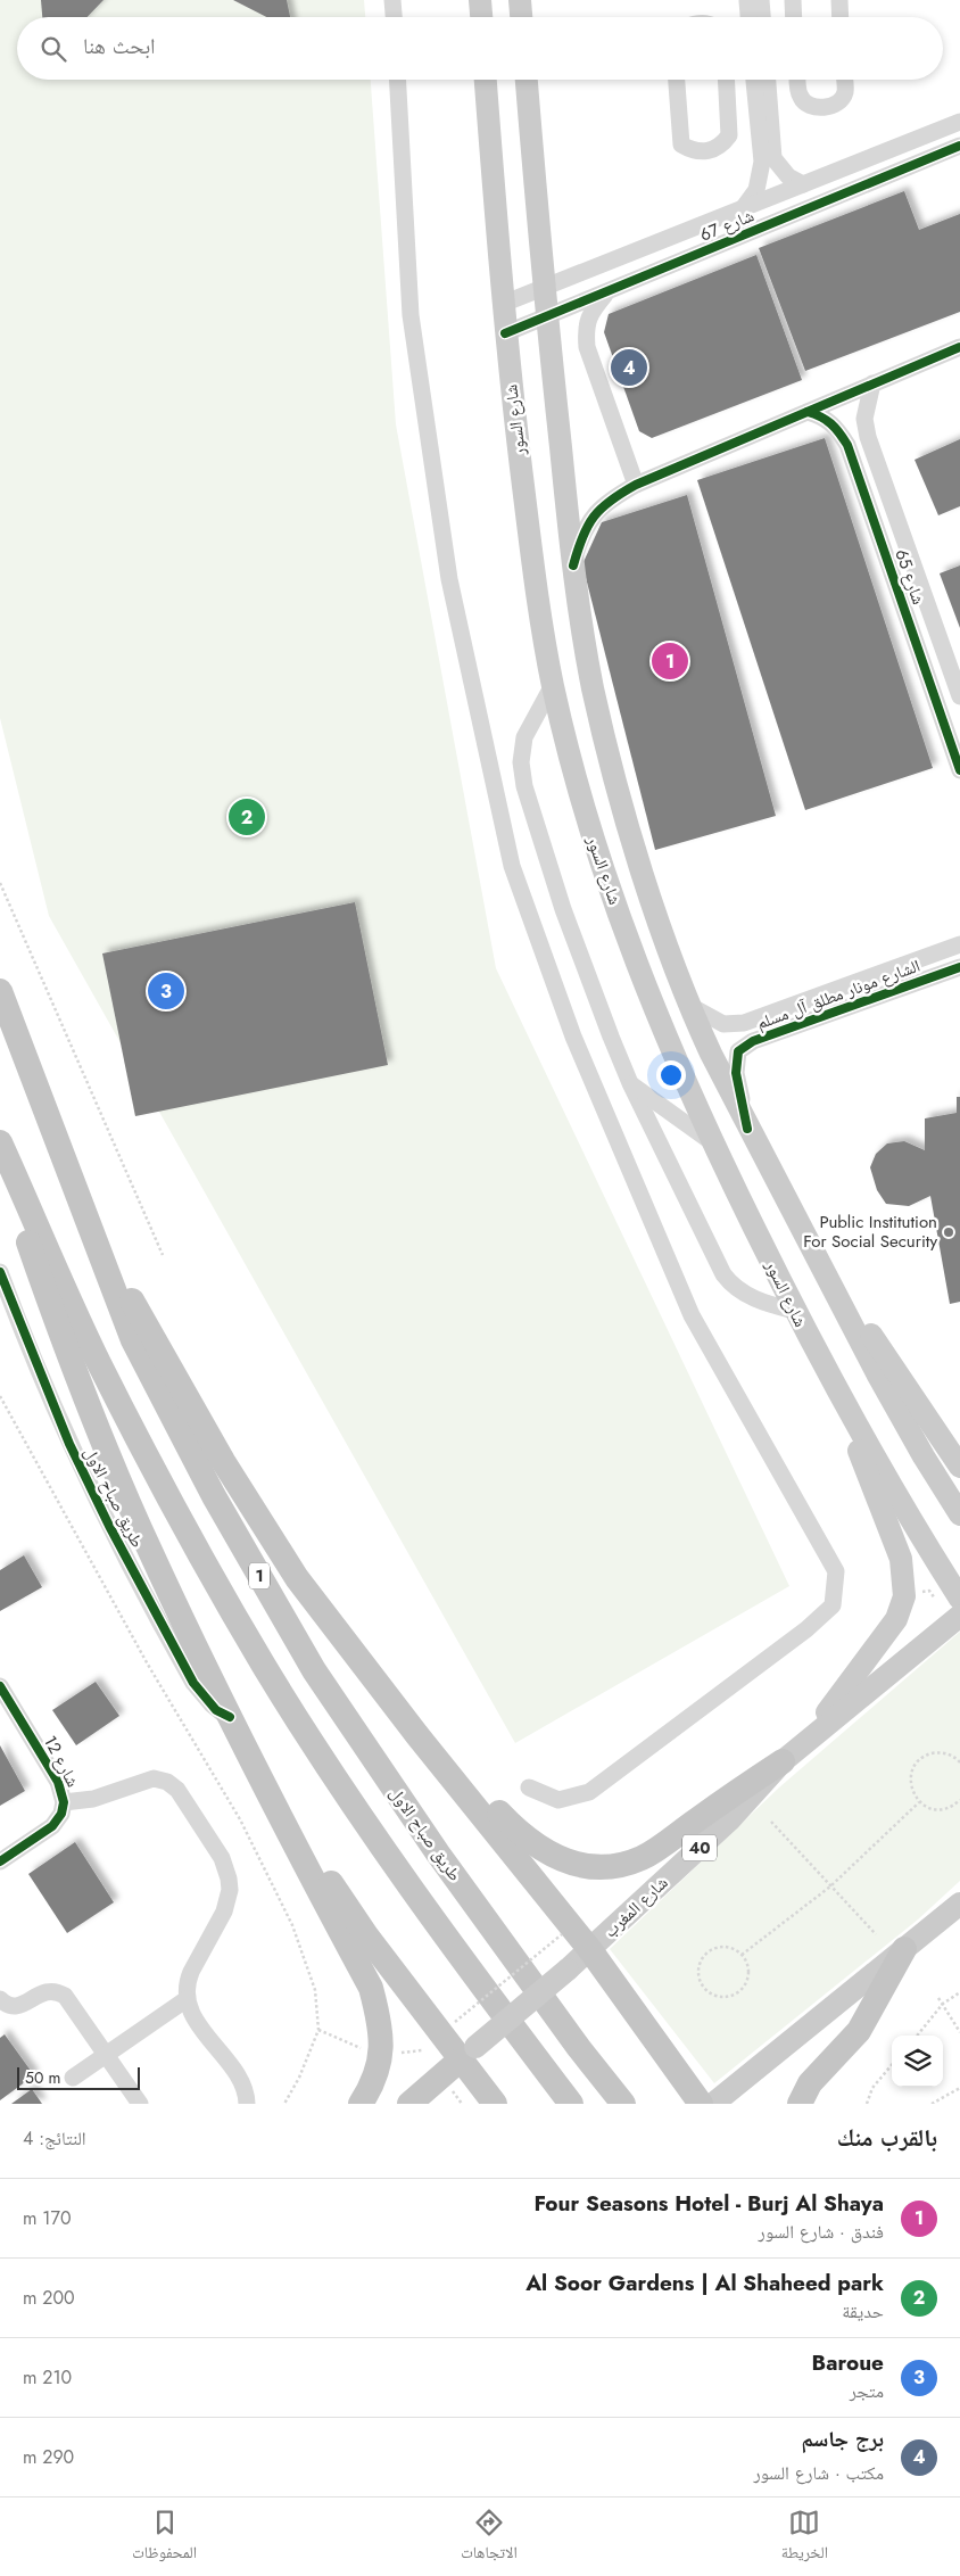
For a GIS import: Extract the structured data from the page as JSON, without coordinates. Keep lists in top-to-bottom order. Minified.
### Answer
{"streets":{"highway":["طريق صباح الاول","1","40","شارع المغرب"],"main road":["شارع السور"],"street":["شارع 67","شارع 65","الشارع مونار مطلق آل مسلم","شارع 12"]},"crossings":[["شارع 67","شارع السور"]],"places":["Public Institution For Social Security"],"scale_bar":"50 m","page":{"search":"ابحث هنا","pins":["4","1","2","3"],"scale":"50 m","heading":["بالقرب منك","النتائج: 4"],"list":[{"mark":"1","name":"Four Seasons Hotel - Burj Al Shaya","note":"فندق · شارع السور","value":"170 m"},{"mark":"2","name":"Al Soor Gardens | Al Shaheed park","note":"حديقة","value":"200 m"},{"mark":"3","name":"Baroue","note":"متجر","value":"210 m"},{"mark":"4","name":"برج جاسم","note":"مكتب · شارع السور","value":"290 m"}],"nav":["الخريطة","الاتجاهات","المحفوظات"]}}
